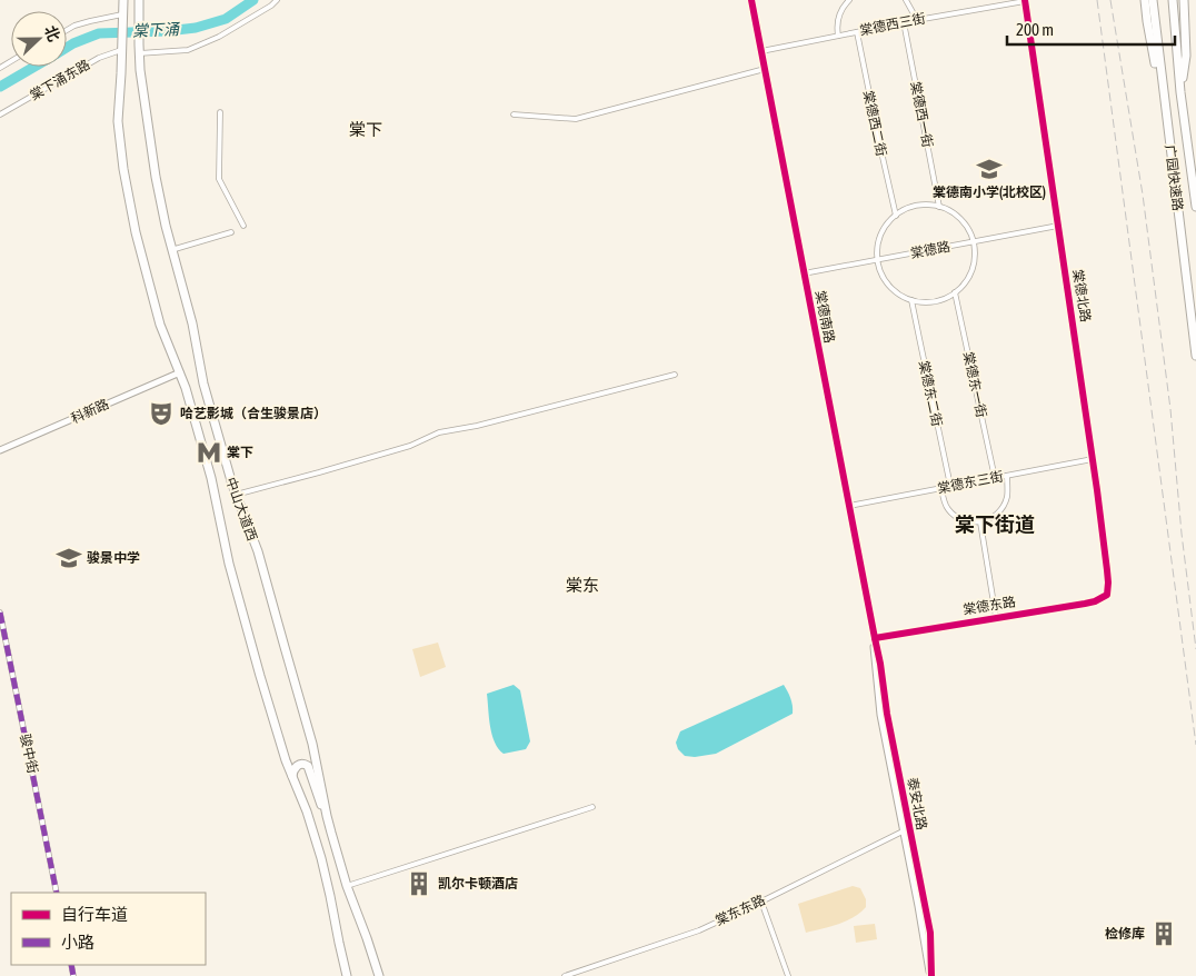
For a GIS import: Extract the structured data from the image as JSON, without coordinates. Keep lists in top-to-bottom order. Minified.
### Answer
{"streets":{"highway":["广园快速路","中山大道西"],"street":["棠德西三街","棠下涌东路","棠德西一街","棠德西二街","棠德路","棠德北路","棠德南路","棠德东一街","棠德东二街","科新路","棠德东三街","棠德东路","骏中街","泰安北路","棠东东路"]},"crossings":[["棠德西三街","棠德西一街"],["棠德西三街","棠德西二街"],["棠德西三街","棠德北路"],["棠德西三街","棠德南路"],["棠下涌东路","中山大道西"],["棠德路","棠德北路"],["棠德路","棠德南路"],["棠德北路","棠德东三街"],["棠德北路","棠德东路"],["棠德南路","棠德东三街"],["棠德南路","棠德东路"],["棠德南路","泰安北路"],["棠德东一街","棠德东三街"],["棠德东二街","棠德东三街"],["科新路","中山大道西"],["棠德东路","泰安北路"],["泰安北路","棠东东路"]],"districts":["棠下","棠下街道","棠东"],"water":["棠下涌"],"places":{"school or university":["棠德南小学(北校区)","骏景中学"],"theatre":["哈艺影城（合生骏景店）"],"metro station":["棠下"],"building":["凯尔卡顿酒店","检修库"]},"legend":["自行车道","小路"],"scale_bar":"200 m","north":"right"}
